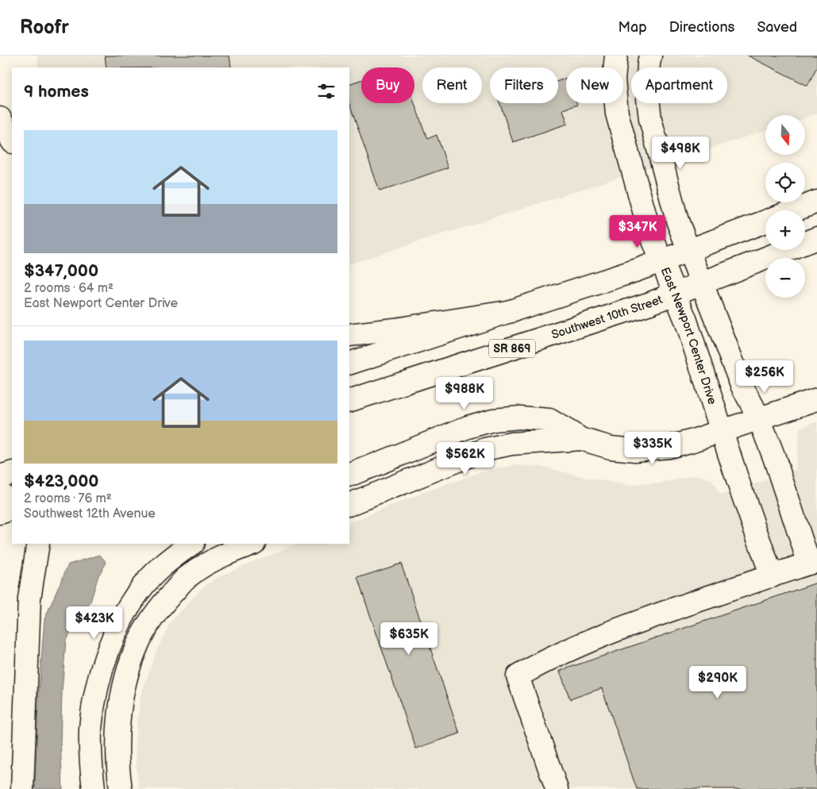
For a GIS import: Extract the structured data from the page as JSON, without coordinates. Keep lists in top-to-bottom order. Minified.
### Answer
{"streets":{"main road":["Southwest 10th Street","East Newport Center Drive","SR 869"]},"crossings":[["Southwest 10th Street","East Newport Center Drive"]],"north":"bottom","page":{"header":"Roofr","nav":["Map","Directions","Saved"],"chip":["Buy","Rent","Filters","New","Apartment"],"heading":"9 homes","map_buttons":["+","−"],"list":[{"name":"$347,000","note":"2 rooms · 64 m² · East Newport Center Drive"},{"name":"$423,000","note":"2 rooms · 76 m² · Southwest 12th Avenue"}],"price":["$498K","$347K","$256K","$988K","$335K","$562K","$423K","$635K","$290K"]}}
